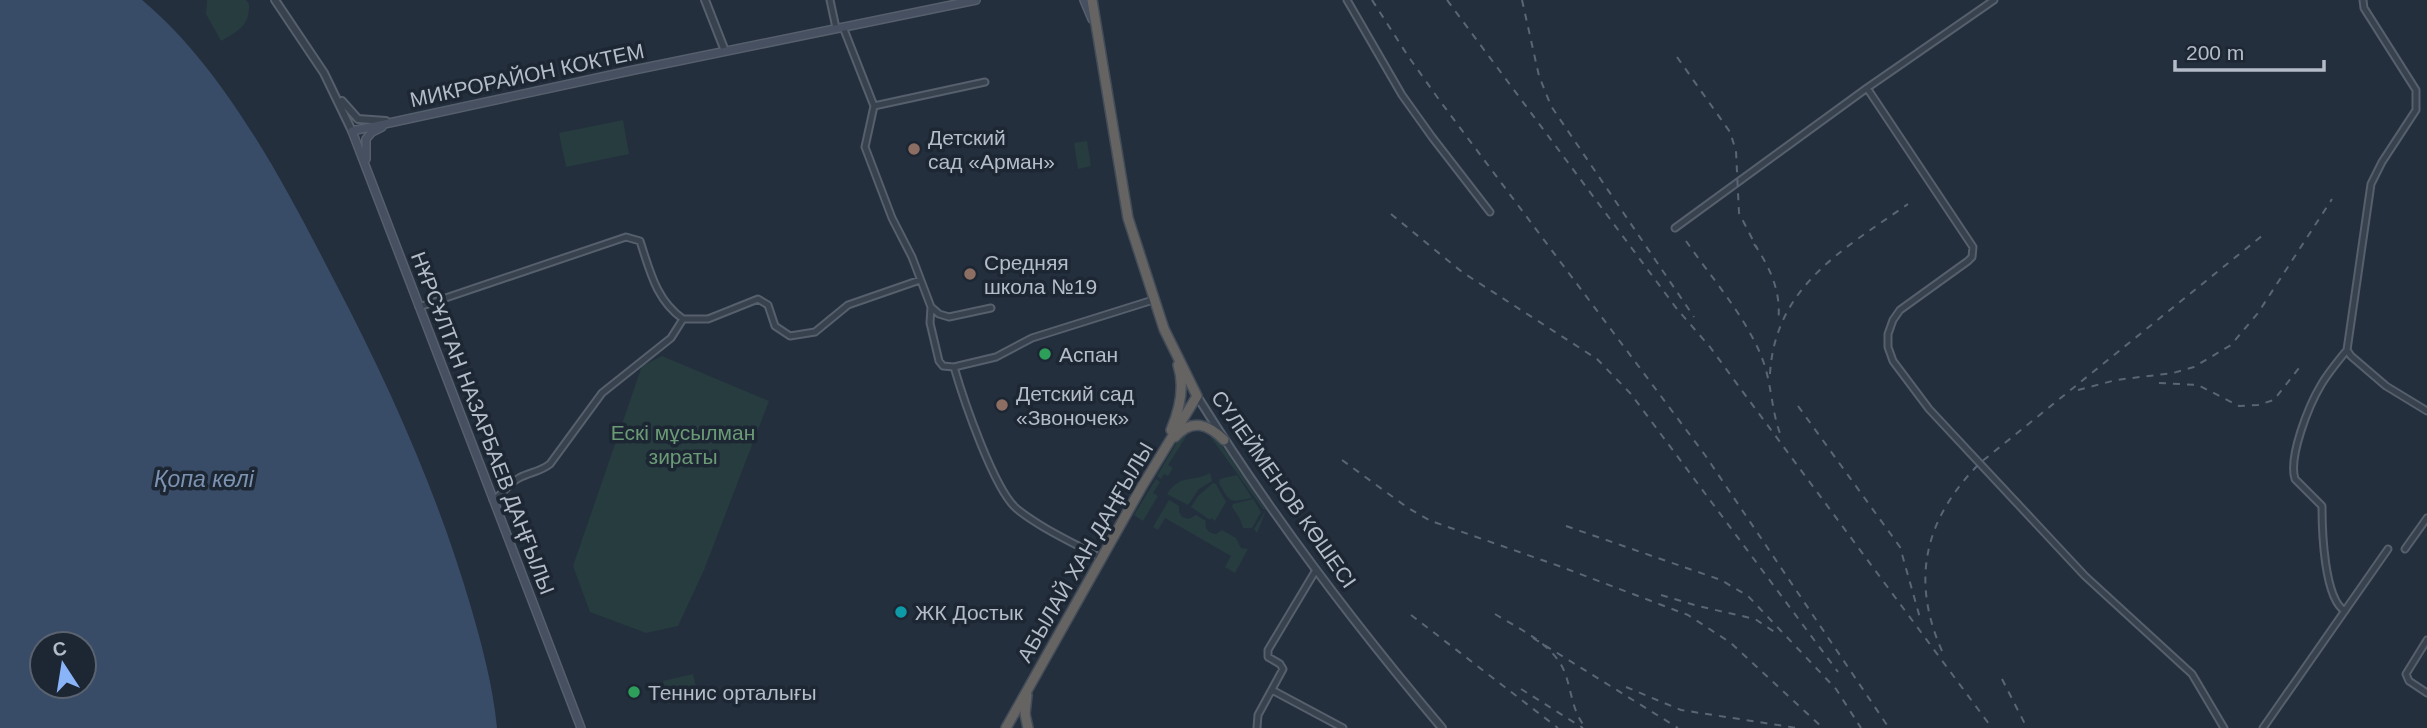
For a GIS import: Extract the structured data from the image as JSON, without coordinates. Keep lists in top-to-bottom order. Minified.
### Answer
{"streets":{"highway":["СҮЛЕЙМЕНОВ КӨШЕСІ","АБЫЛАЙ ХАН ДАҢҒЫЛЫ"],"main road":["МИКРОРАЙОН КОКТЕМ","НҰРСҰЛТАН НАЗАРБАЕВ ДАҢҒЫЛЫ"]},"crossings":[["МИКРОРАЙОН КОКТЕМ","НҰРСҰЛТАН НАЗАРБАЕВ ДАҢҒЫЛЫ"],["СҮЛЕЙМЕНОВ КӨШЕСІ","АБЫЛАЙ ХАН ДАҢҒЫЛЫ"]],"water":["Қопа көлі"],"parks":["Ескі мұсылман зираты"],"places":["Детский сад «Арман»","Средняя школа №19","Аспан","Детский сад «Звоночек»","ЖК Достык","Теннис орталығы"],"scale_bar":"200 m","north":"top"}
